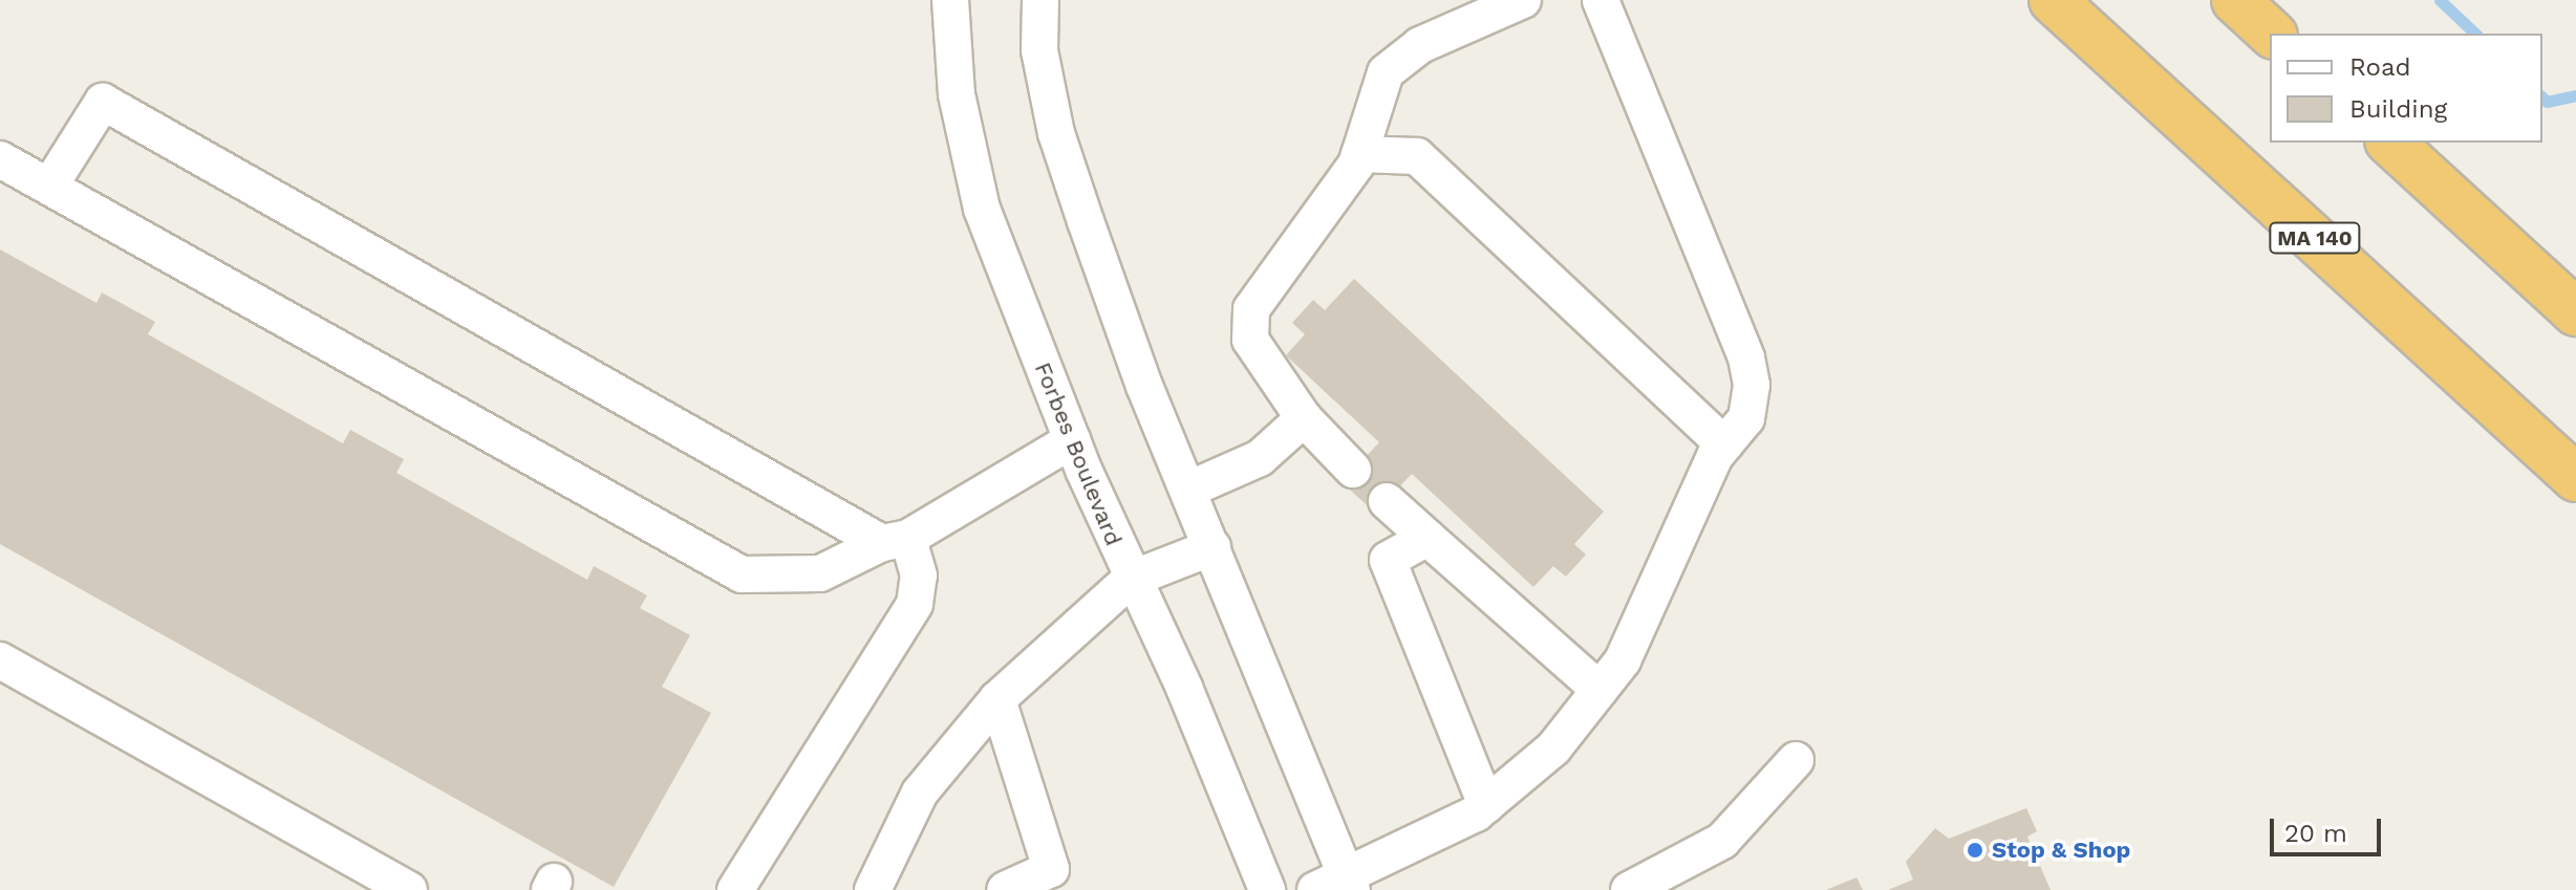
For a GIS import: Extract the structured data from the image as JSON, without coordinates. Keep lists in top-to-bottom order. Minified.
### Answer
{"streets":{"highway":["MA 140"],"street":["Forbes Boulevard"]},"places":["Stop & Shop"],"legend":["Road","Building"],"scale_bar":"20 m"}
